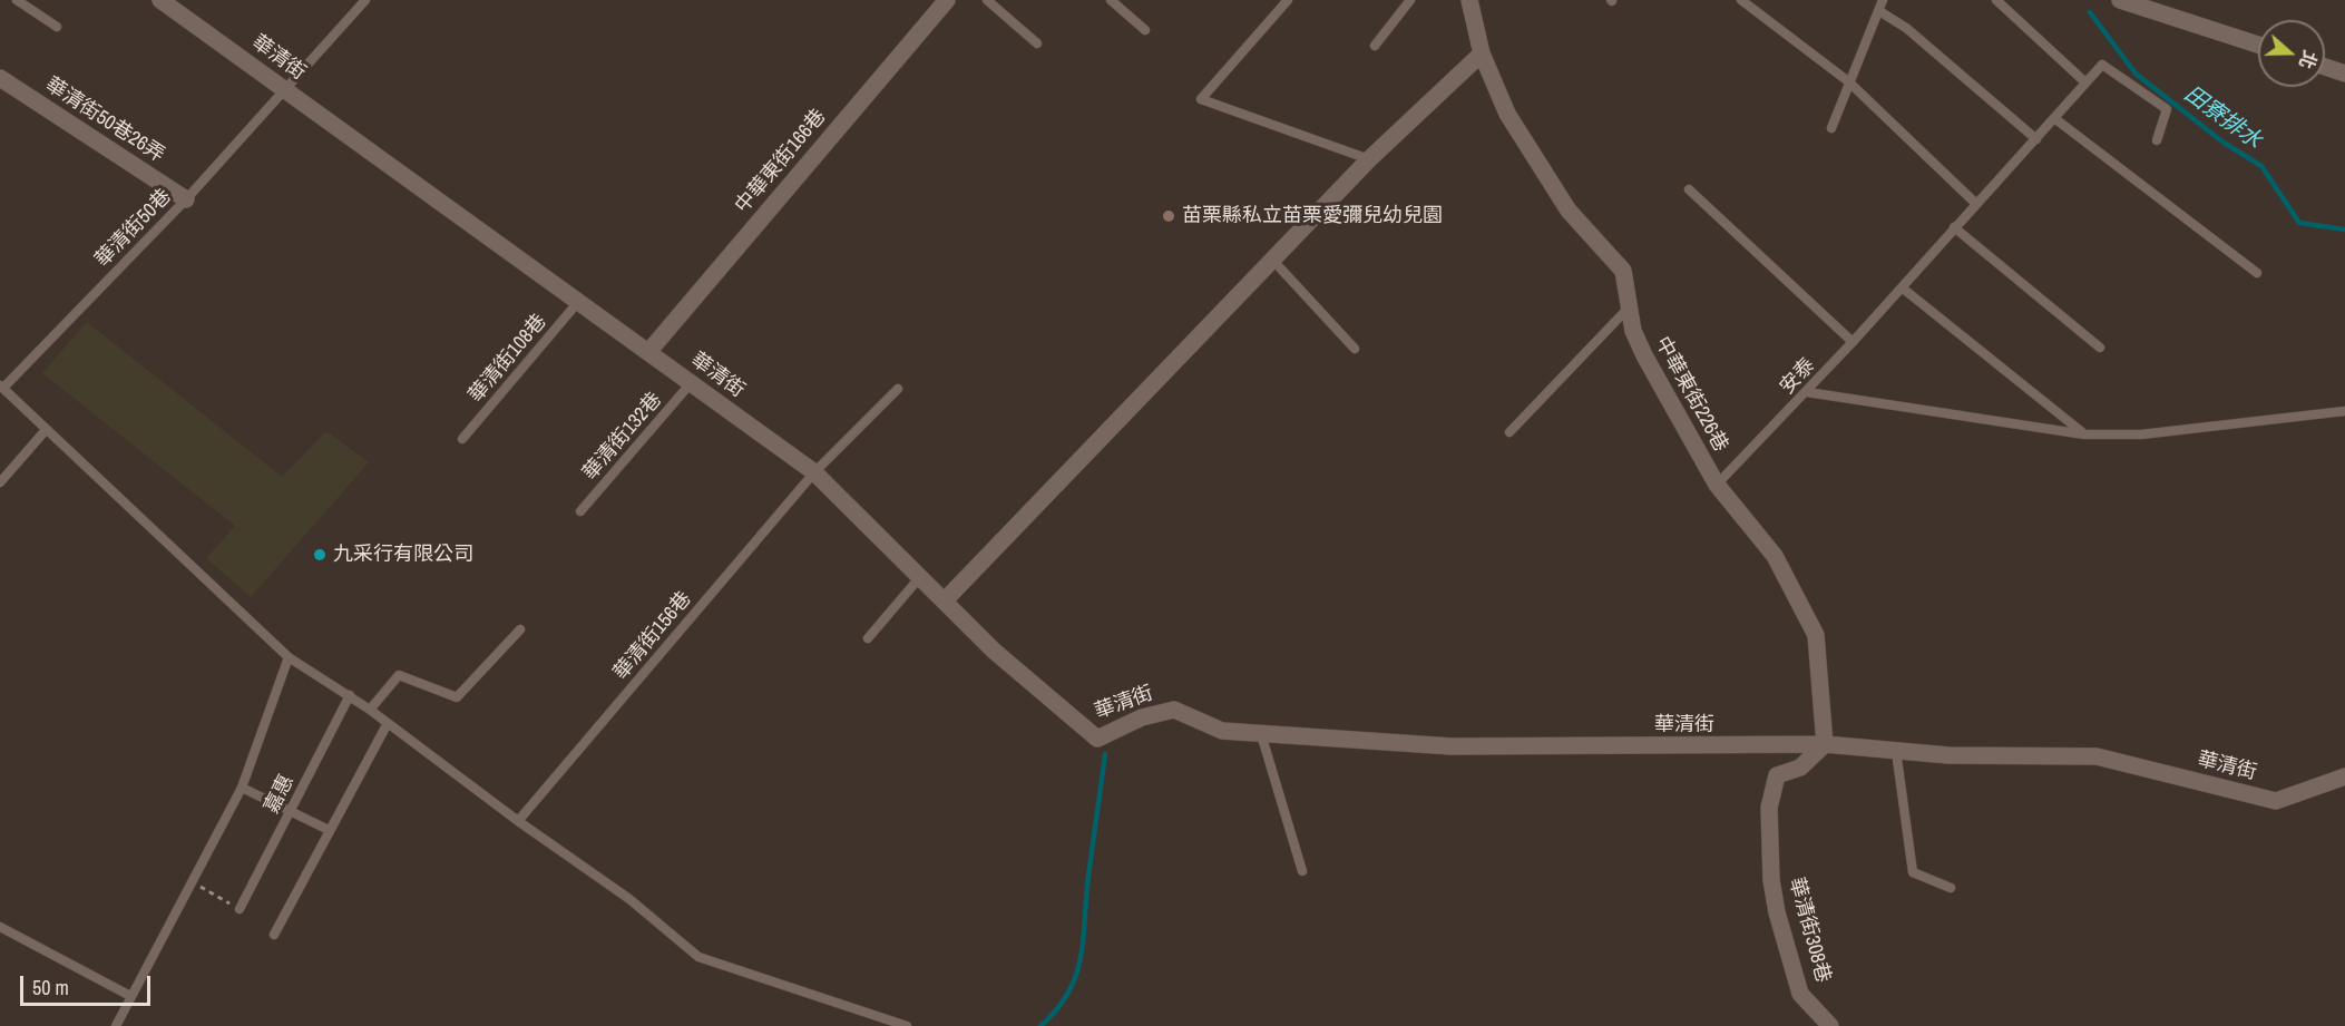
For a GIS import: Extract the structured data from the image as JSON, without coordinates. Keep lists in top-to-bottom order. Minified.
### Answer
{"streets":{"street":["華清街","華清街50巷26弄","中華東街166巷","中華東街226巷","華清街308巷"],"lane":["華清街50巷","華清街108巷","安泰","華清街132巷","華清街156巷","嘉惠"]},"crossings":[["華清街","中華東街166巷"],["華清街","華清街50巷"],["華清街","華清街108巷"],["華清街","中華東街226巷"],["華清街","華清街132巷"],["華清街","華清街156巷"],["華清街","華清街308巷"],["華清街50巷26弄","華清街50巷"],["安泰","中華東街226巷"],["中華東街226巷","華清街308巷"]],"water":["田寮排水"],"places":["苗栗縣私立苗栗愛彌兒幼兒園","九采行有限公司"],"scale_bar":"50 m","north":"right"}
